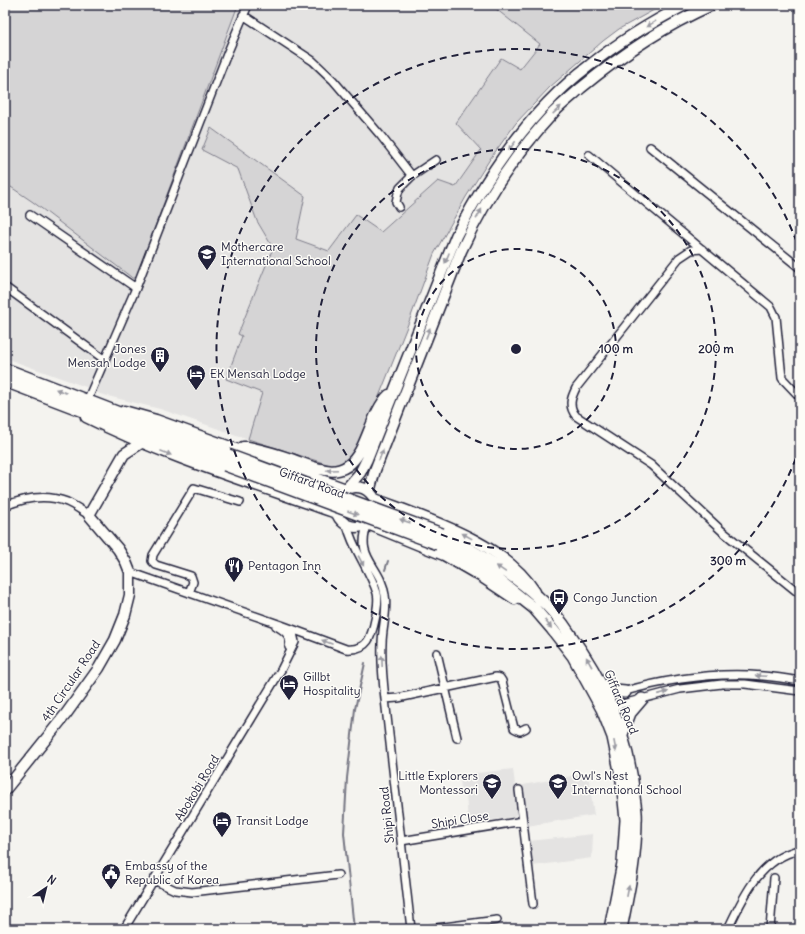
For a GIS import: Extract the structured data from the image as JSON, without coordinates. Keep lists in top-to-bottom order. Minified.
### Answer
{"streets":{"main road":["Giffard Road","4th Circular Road"],"street":["Abokobi Road","Shipi Road","Shipi Close"]},"crossings":[["Giffard Road","Abokobi Road"],["Giffard Road","Shipi Road"],["4th Circular Road","Abokobi Road"],["Abokobi Road","Shipi Road"],["Shipi Road","Shipi Close"]],"one_way":["Shipi Road"],"places":{"school or university":["Mothercare International School","Little Explorers Montessori","Owl's Nest International School"],"building":["Jones Mensah Lodge"],"hotel":["EK Mensah Lodge","Gillbt Hospitality","Transit Lodge"],"restaurant":["Pentagon Inn"],"bus stop":["Congo Junction"],"public building":["Embassy of the Republic of Korea"]},"north":"top right","rings":["100 m","200 m","300 m"]}
